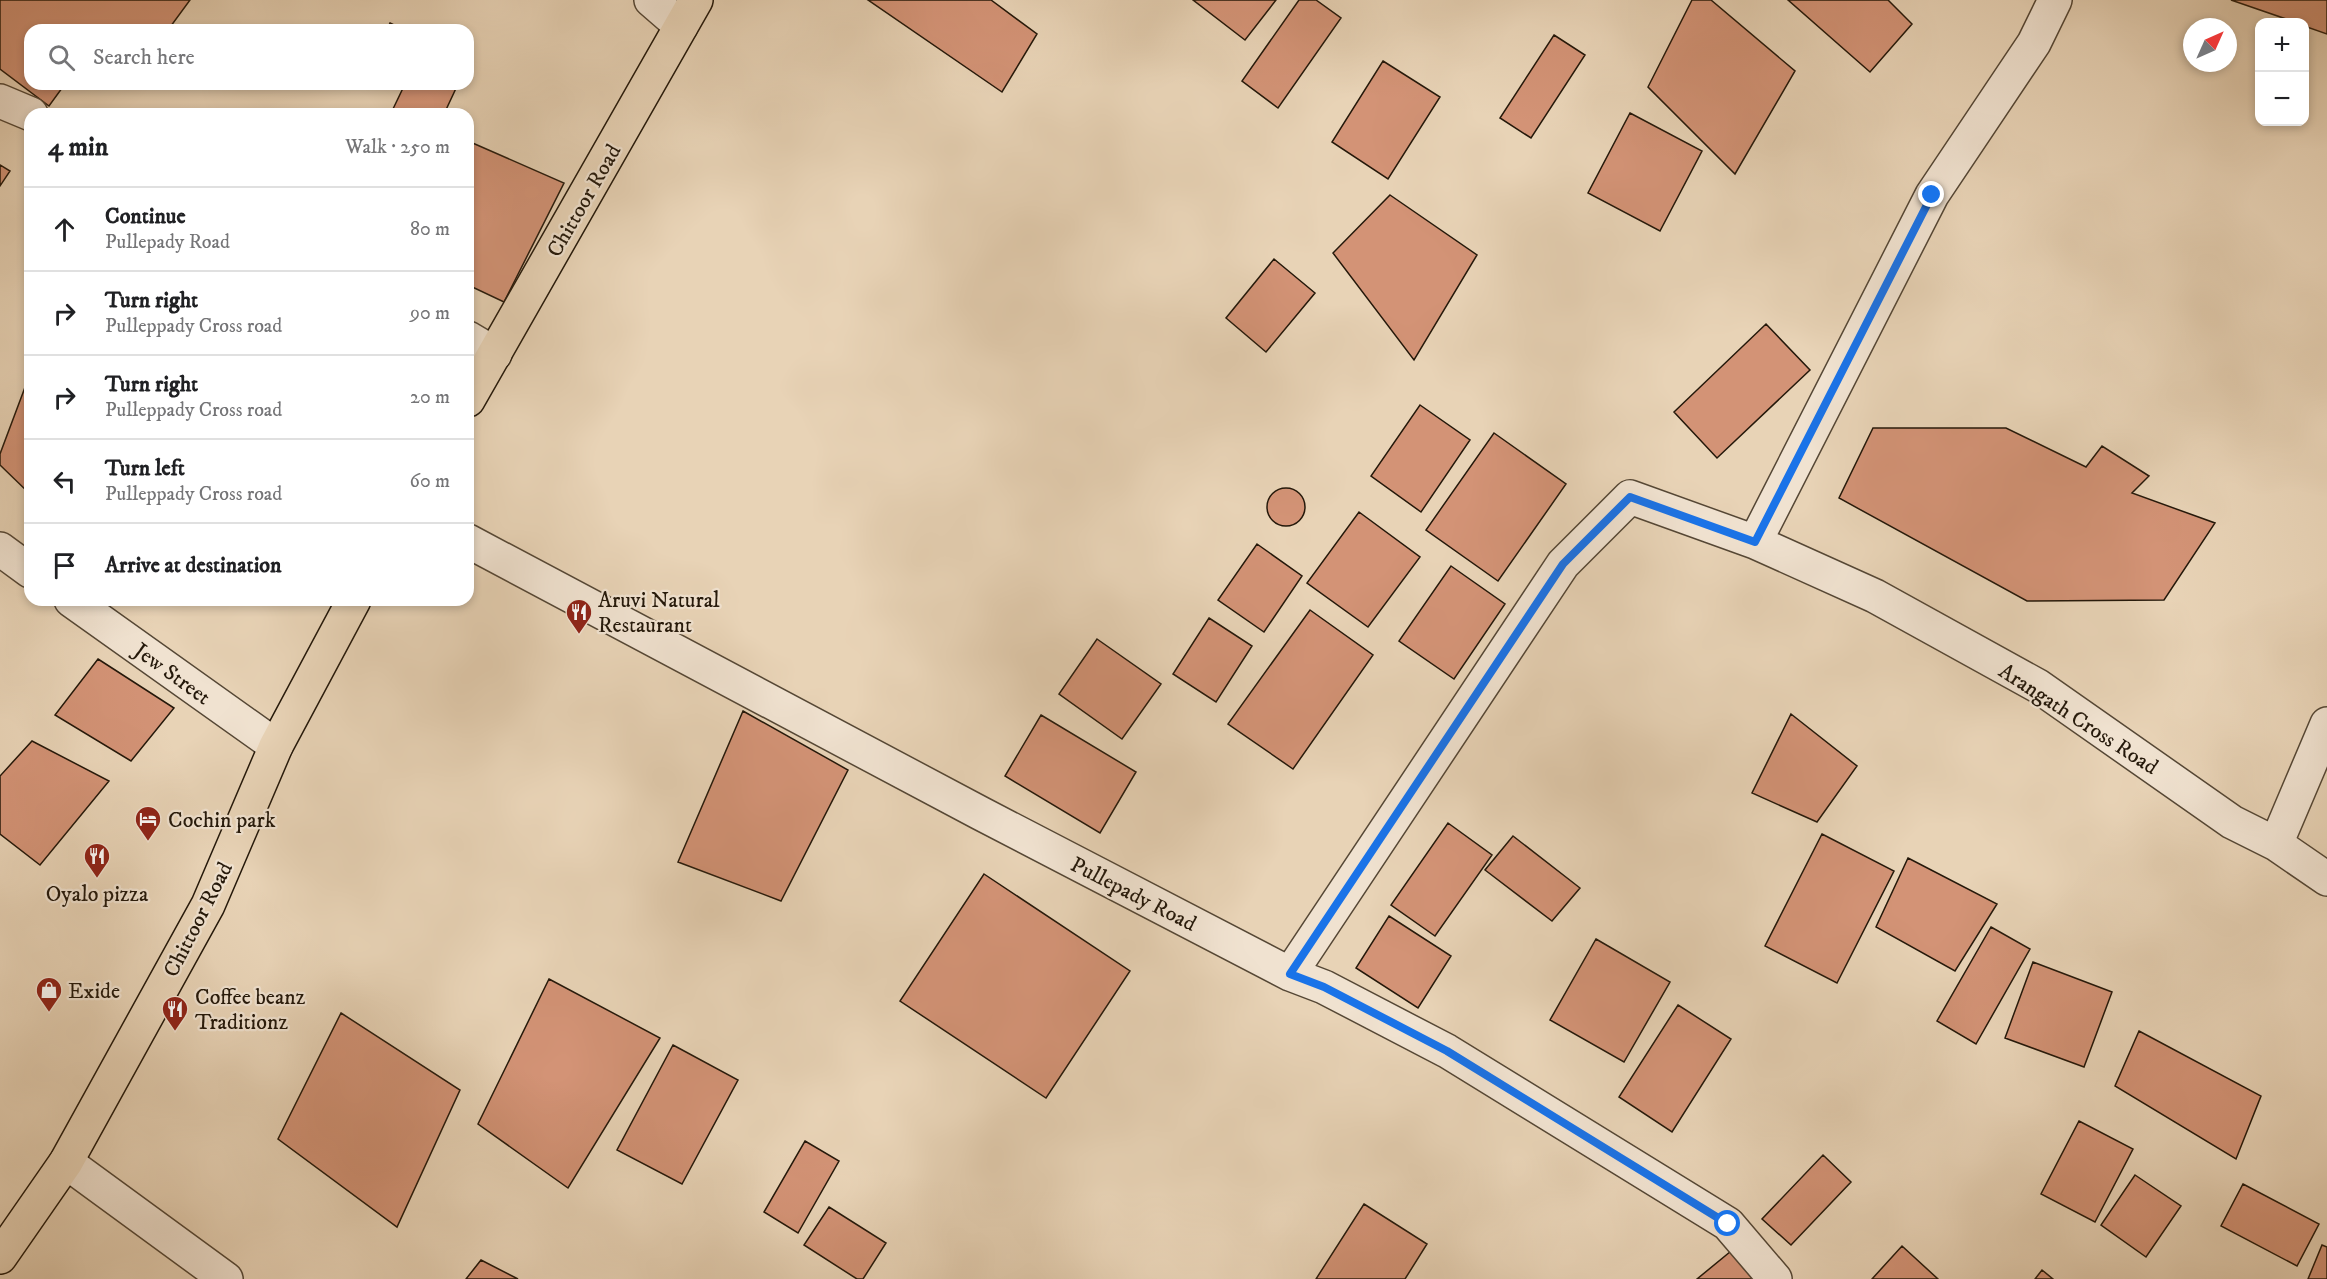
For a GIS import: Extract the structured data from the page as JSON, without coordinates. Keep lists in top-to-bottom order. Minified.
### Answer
{"streets":{"main road":["Chittoor Road"],"street":["Jew Street","Arangath Cross Road","Pullepady Road"]},"crossings":[["Chittoor Road","Jew Street"],["Arangath Cross Road","Pullepady Road"]],"places":{"restaurant":["Aruvi Natural Restaurant","Oyalo pizza","Coffee beanz Traditionz"],"hotel":["Cochin park"],"shop":["Exide"]},"north":"top right","page":{"map_buttons":["+","−"],"search":"Search here","heading":["4 min","Walk · 250 m"],"list":[["Continue","Pullepady Road","80 m"],["Turn right","Pulleppady Cross road","90 m"],["Turn right","Pulleppady Cross road","20 m"],["Turn left","Pulleppady Cross road","60 m"],"Arrive at destination"]}}
